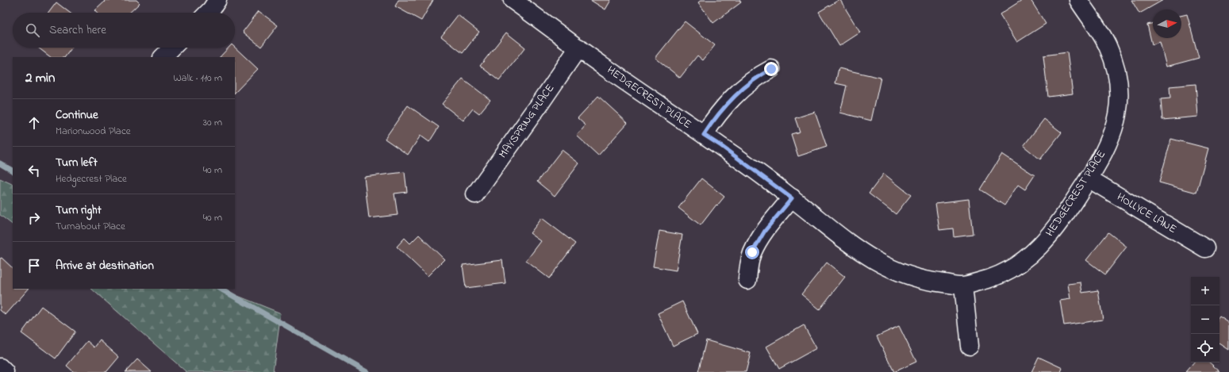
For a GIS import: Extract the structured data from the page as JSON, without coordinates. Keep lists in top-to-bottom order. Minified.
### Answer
{"streets":{"street":["HEDGECREST PLACE","MAYSPRING PLACE","HOLLYCE LANE"]},"crossings":[["HEDGECREST PLACE","MAYSPRING PLACE"],["HEDGECREST PLACE","HOLLYCE LANE"]],"north":"right","page":{"search":"Search here","heading":["2 min","Walk · 110 m"],"list":[["Continue","Marionwood Place","30 m"],["Turn left","Hedgecrest Place","40 m"],["Turn right","Turnabout Place","40 m"],"Arrive at destination"],"map_buttons":["+","−"]}}
